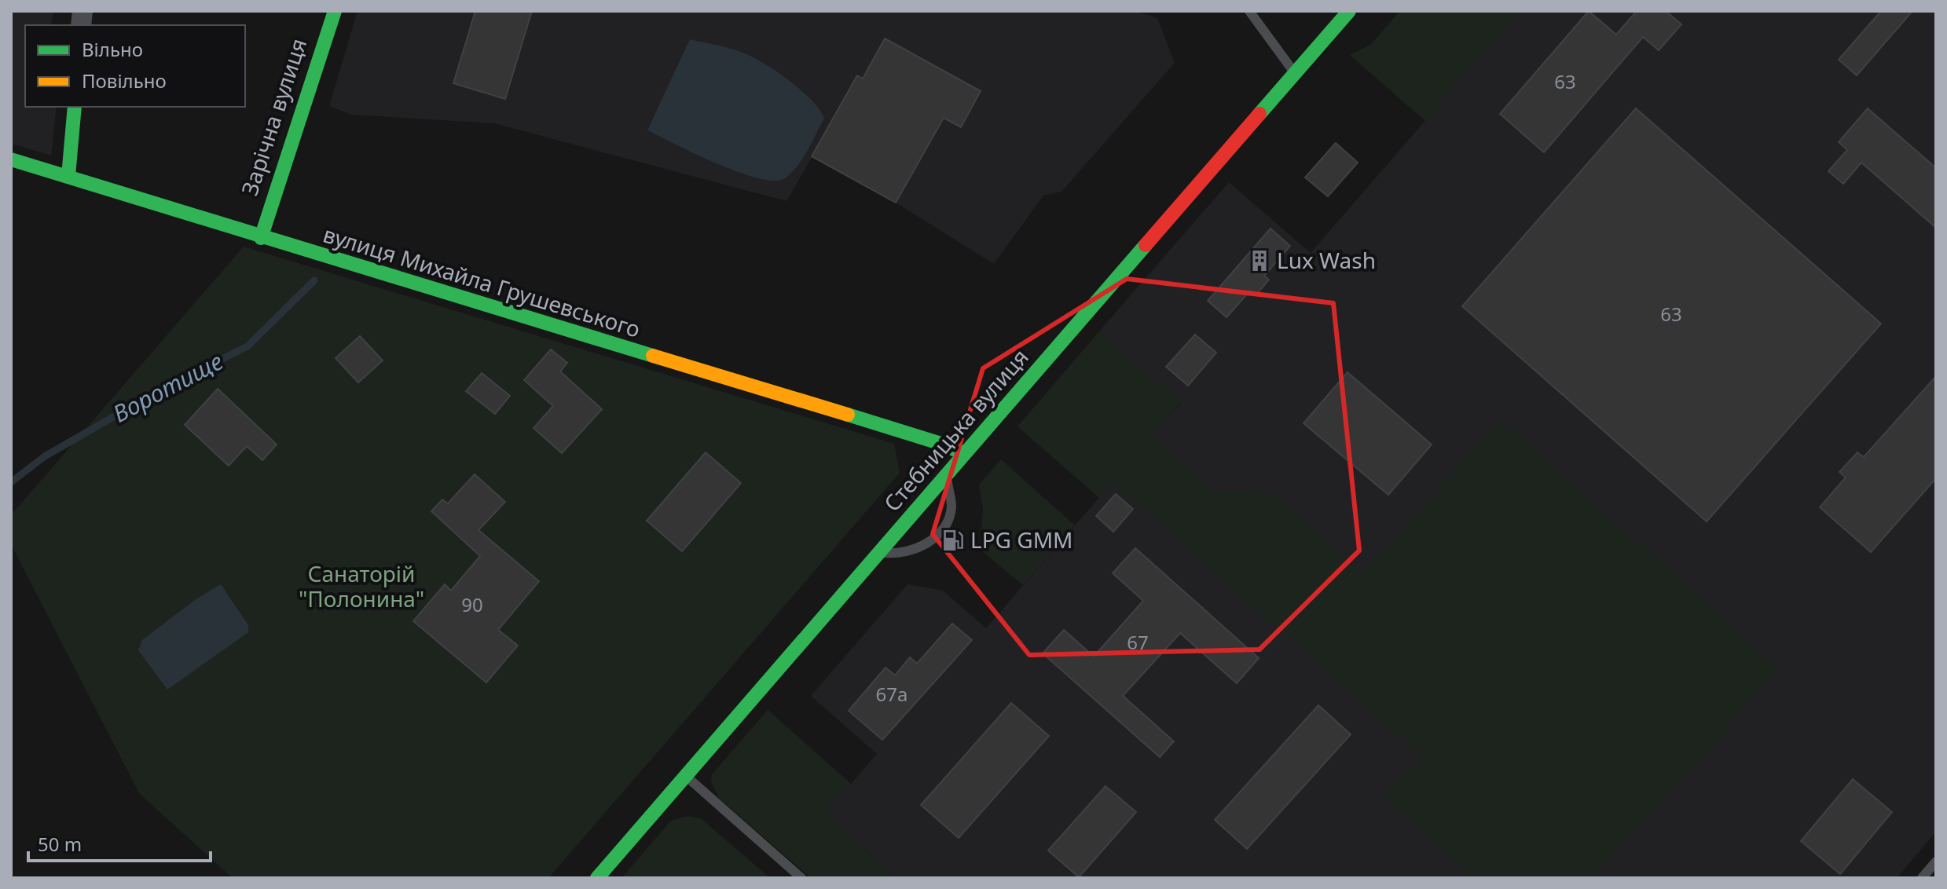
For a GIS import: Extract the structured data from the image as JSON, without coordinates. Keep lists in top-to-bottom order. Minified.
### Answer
{"streets":{"street":["Зарічна вулиця","вулиця Михайла Грушевського","Стебницька вулиця"]},"crossings":[["Зарічна вулиця","вулиця Михайла Грушевського"],["вулиця Михайла Грушевського","Стебницька вулиця"]],"water":["Воротище"],"parks":["Санаторій \"Полонина\""],"places":{"building":["Lux Wash"],"fuel station":["LPG GMM"]},"house_numbers":["63","63","90","67","67а"],"legend":["Вільно","Повільно"],"scale_bar":"50 m"}
